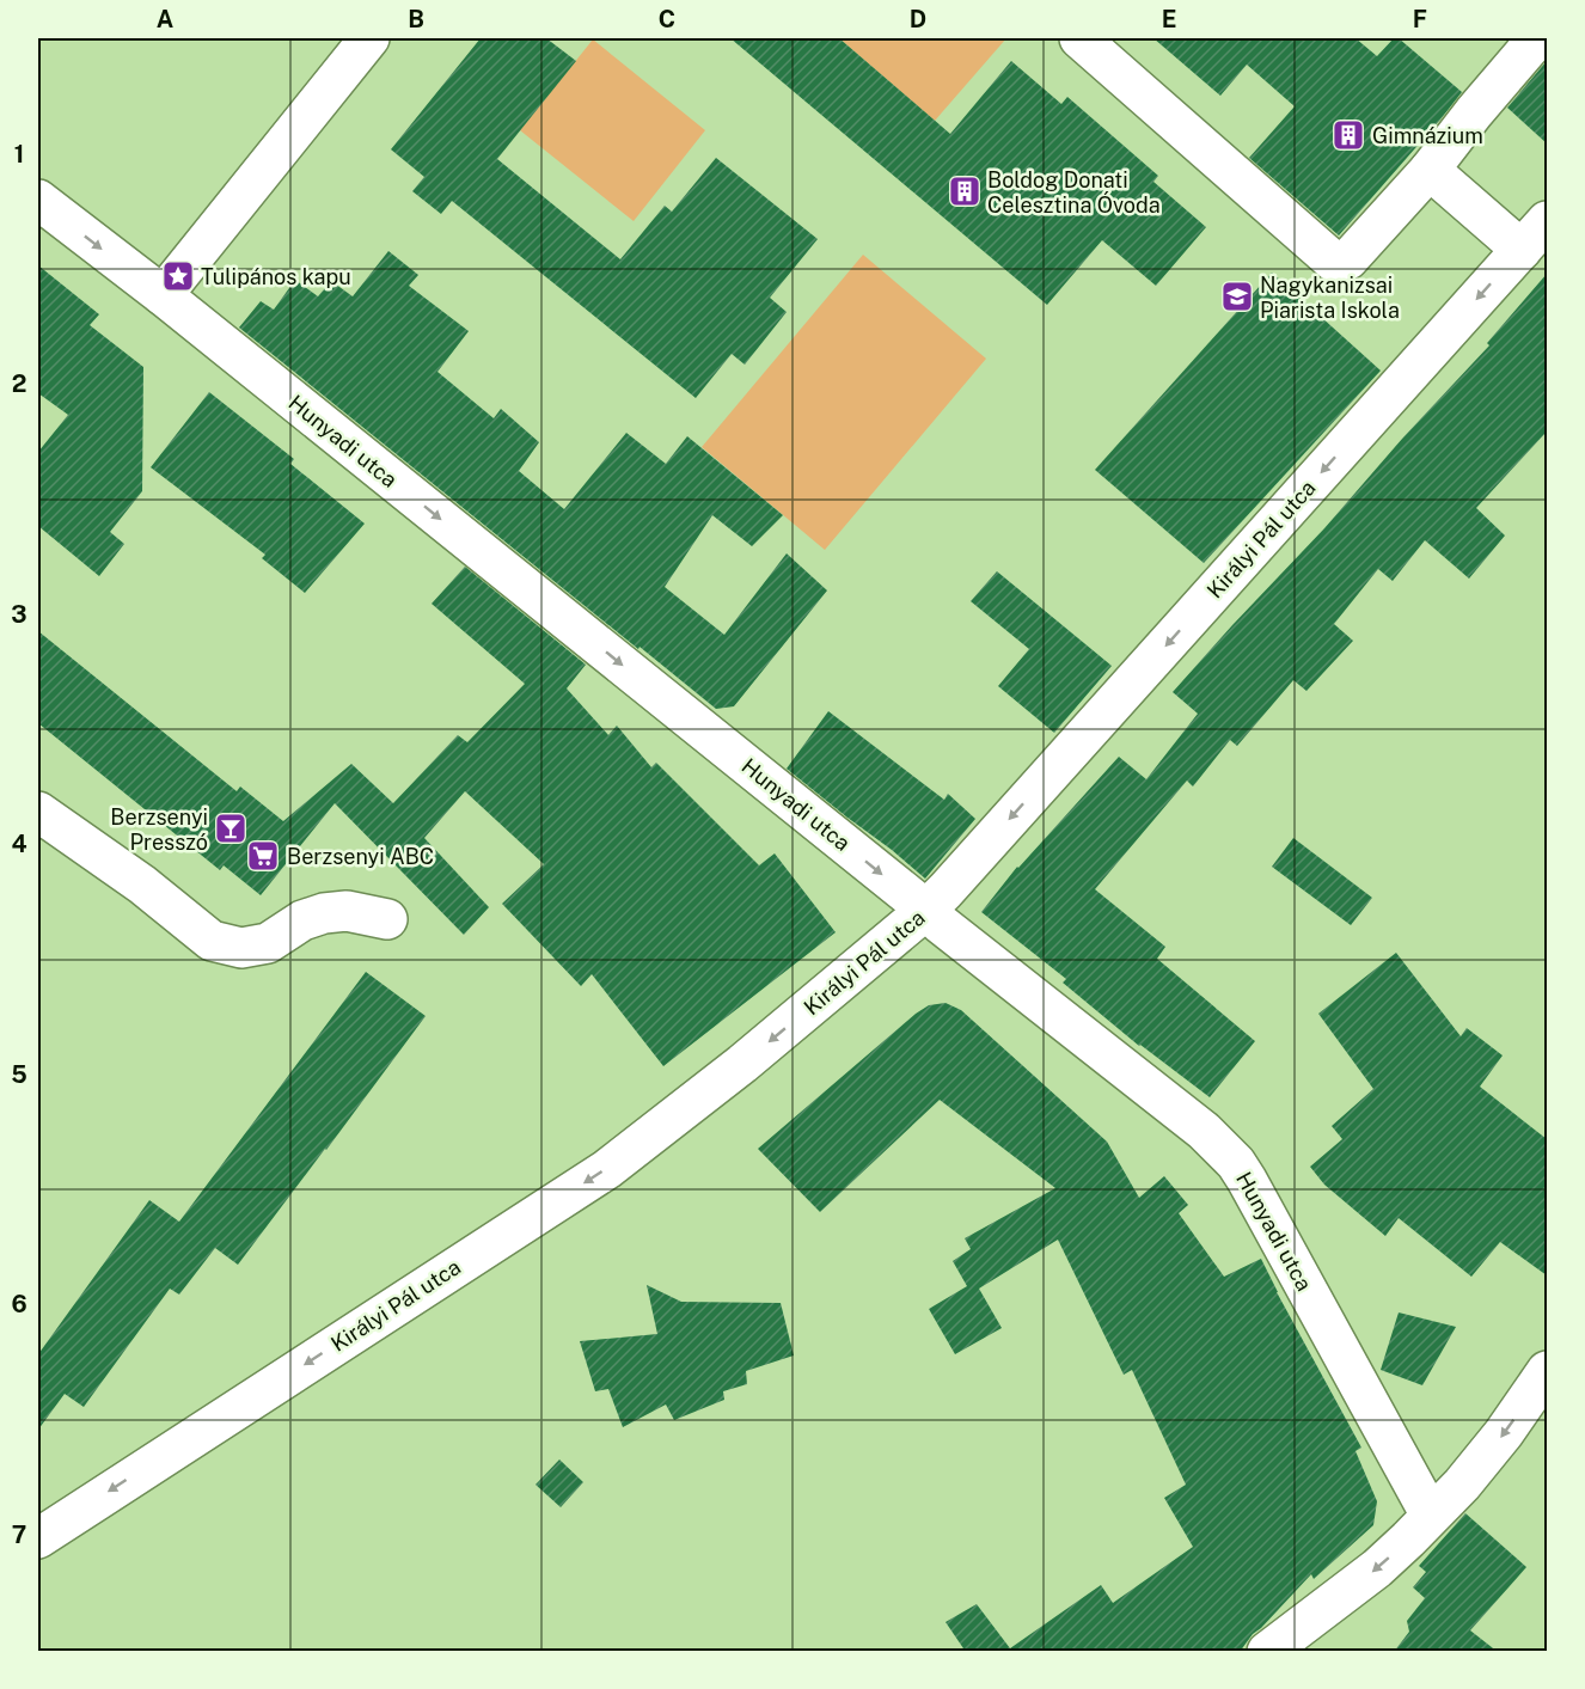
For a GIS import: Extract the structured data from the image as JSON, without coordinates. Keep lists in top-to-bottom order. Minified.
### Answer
{"streets":{"street":["Hunyadi utca","Királyi Pál utca"]},"crossings":[["Hunyadi utca","Királyi Pál utca"]],"one_way":["Hunyadi utca","Királyi Pál utca"],"places":{"building":["Gimnázium","Boldog Donati Celesztina Óvoda"],"place":["Tulipános kapu"],"school or university":["Nagykanizsai Piarista Iskola"],"bar":["Berzsenyi Presszó"],"supermarket":["Berzsenyi ABC"]},"grid":{"columns":["A","B","C","D","E","F"],"rows":["1","2","3","4","5","6","7"]}}
